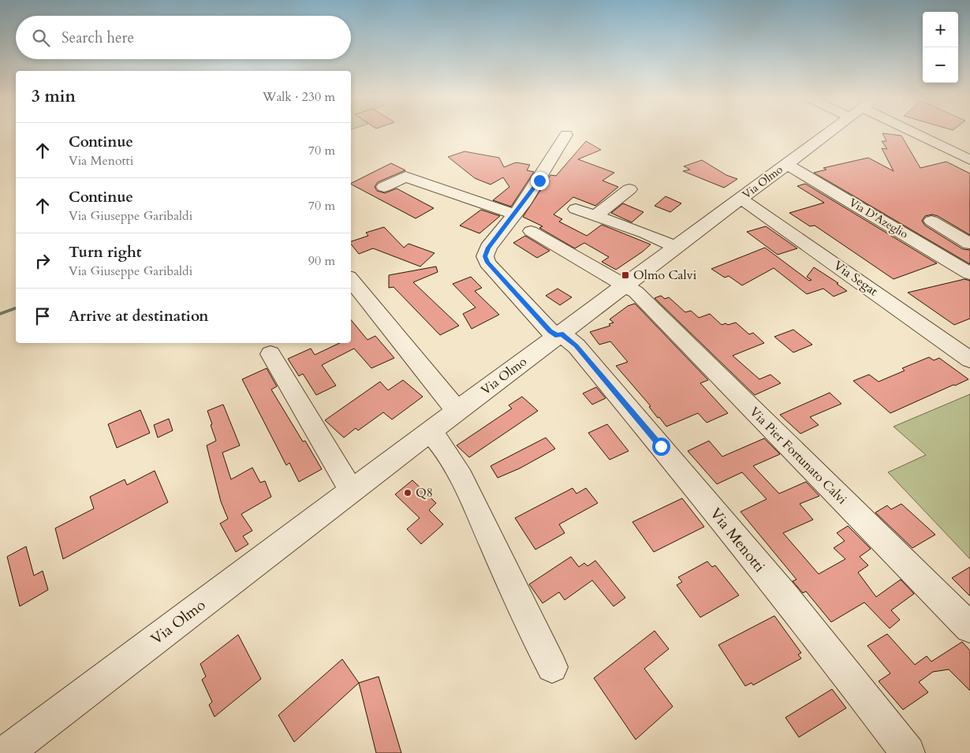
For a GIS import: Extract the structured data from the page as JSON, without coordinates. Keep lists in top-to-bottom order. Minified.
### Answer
{"streets":{"street":["Via Olmo","Via D'Azeglio","Via Segat","Via Pier Fortunato Calvi","Via Menotti"]},"crossings":[["Via Olmo","Via D'Azeglio"],["Via Olmo","Via Segat"],["Via Olmo","Via Pier Fortunato Calvi"],["Via Olmo","Via Menotti"]],"places":{"transit":["Olmo Calvi"],"other":["Q8"]},"page":{"map_buttons":["+","−"],"search":"Search here","heading":["3 min","Walk · 230 m"],"list":[["Continue","Via Menotti","70 m"],["Continue","Via Giuseppe Garibaldi","70 m"],["Turn right","Via Giuseppe Garibaldi","90 m"],"Arrive at destination"]}}
